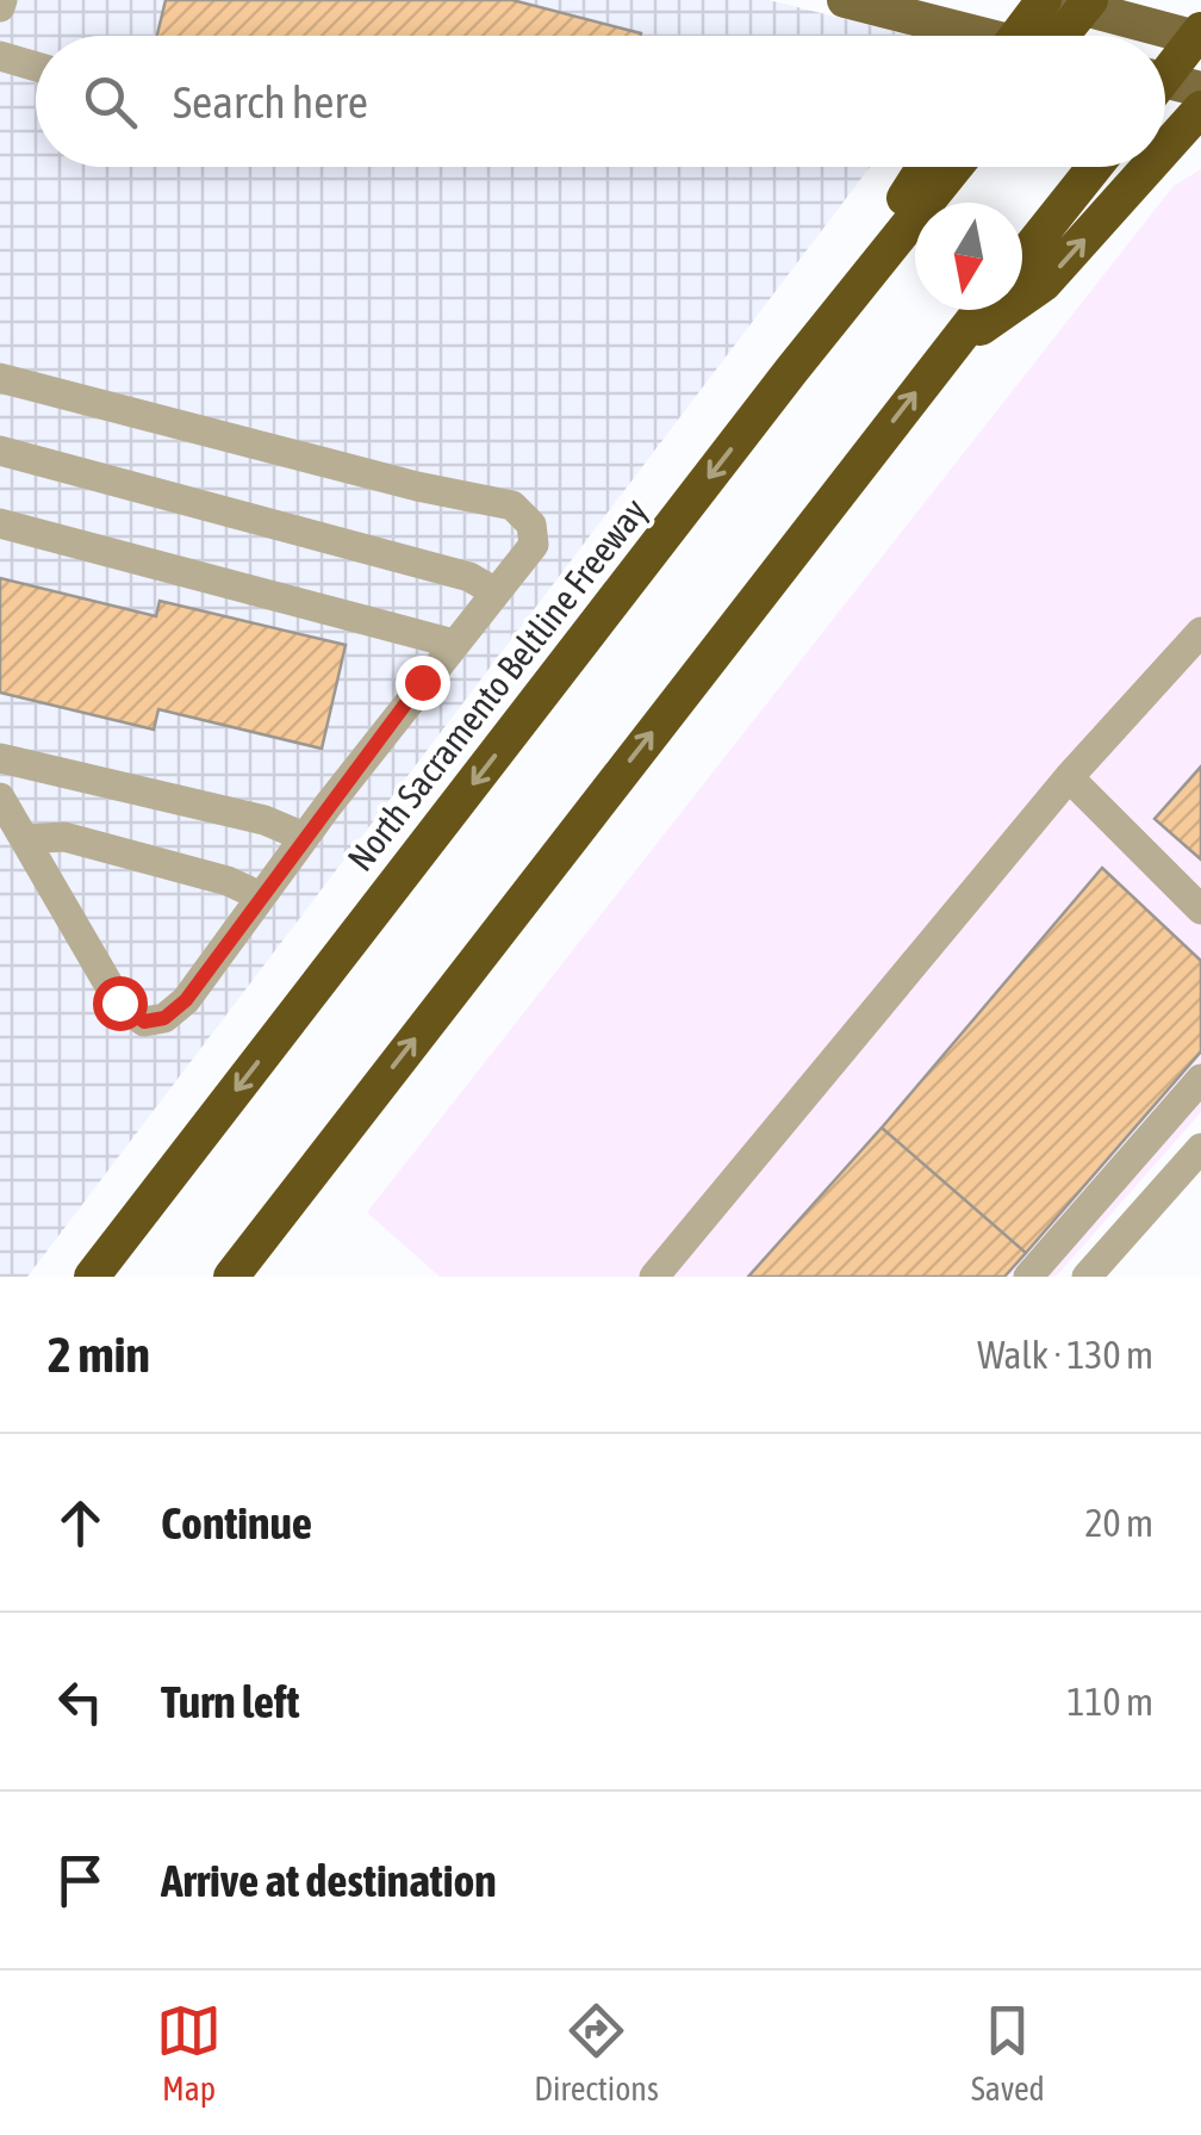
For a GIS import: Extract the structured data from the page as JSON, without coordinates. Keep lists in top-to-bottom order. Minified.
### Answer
{"streets":{"highway":["North Sacramento Beltline Freeway"]},"north":"bottom","page":{"search":"Search here","heading":["2 min","Walk · 130 m"],"list":[["Continue","20 m"],["Turn left","110 m"],"Arrive at destination"],"nav":["Map","Directions","Saved"]}}
